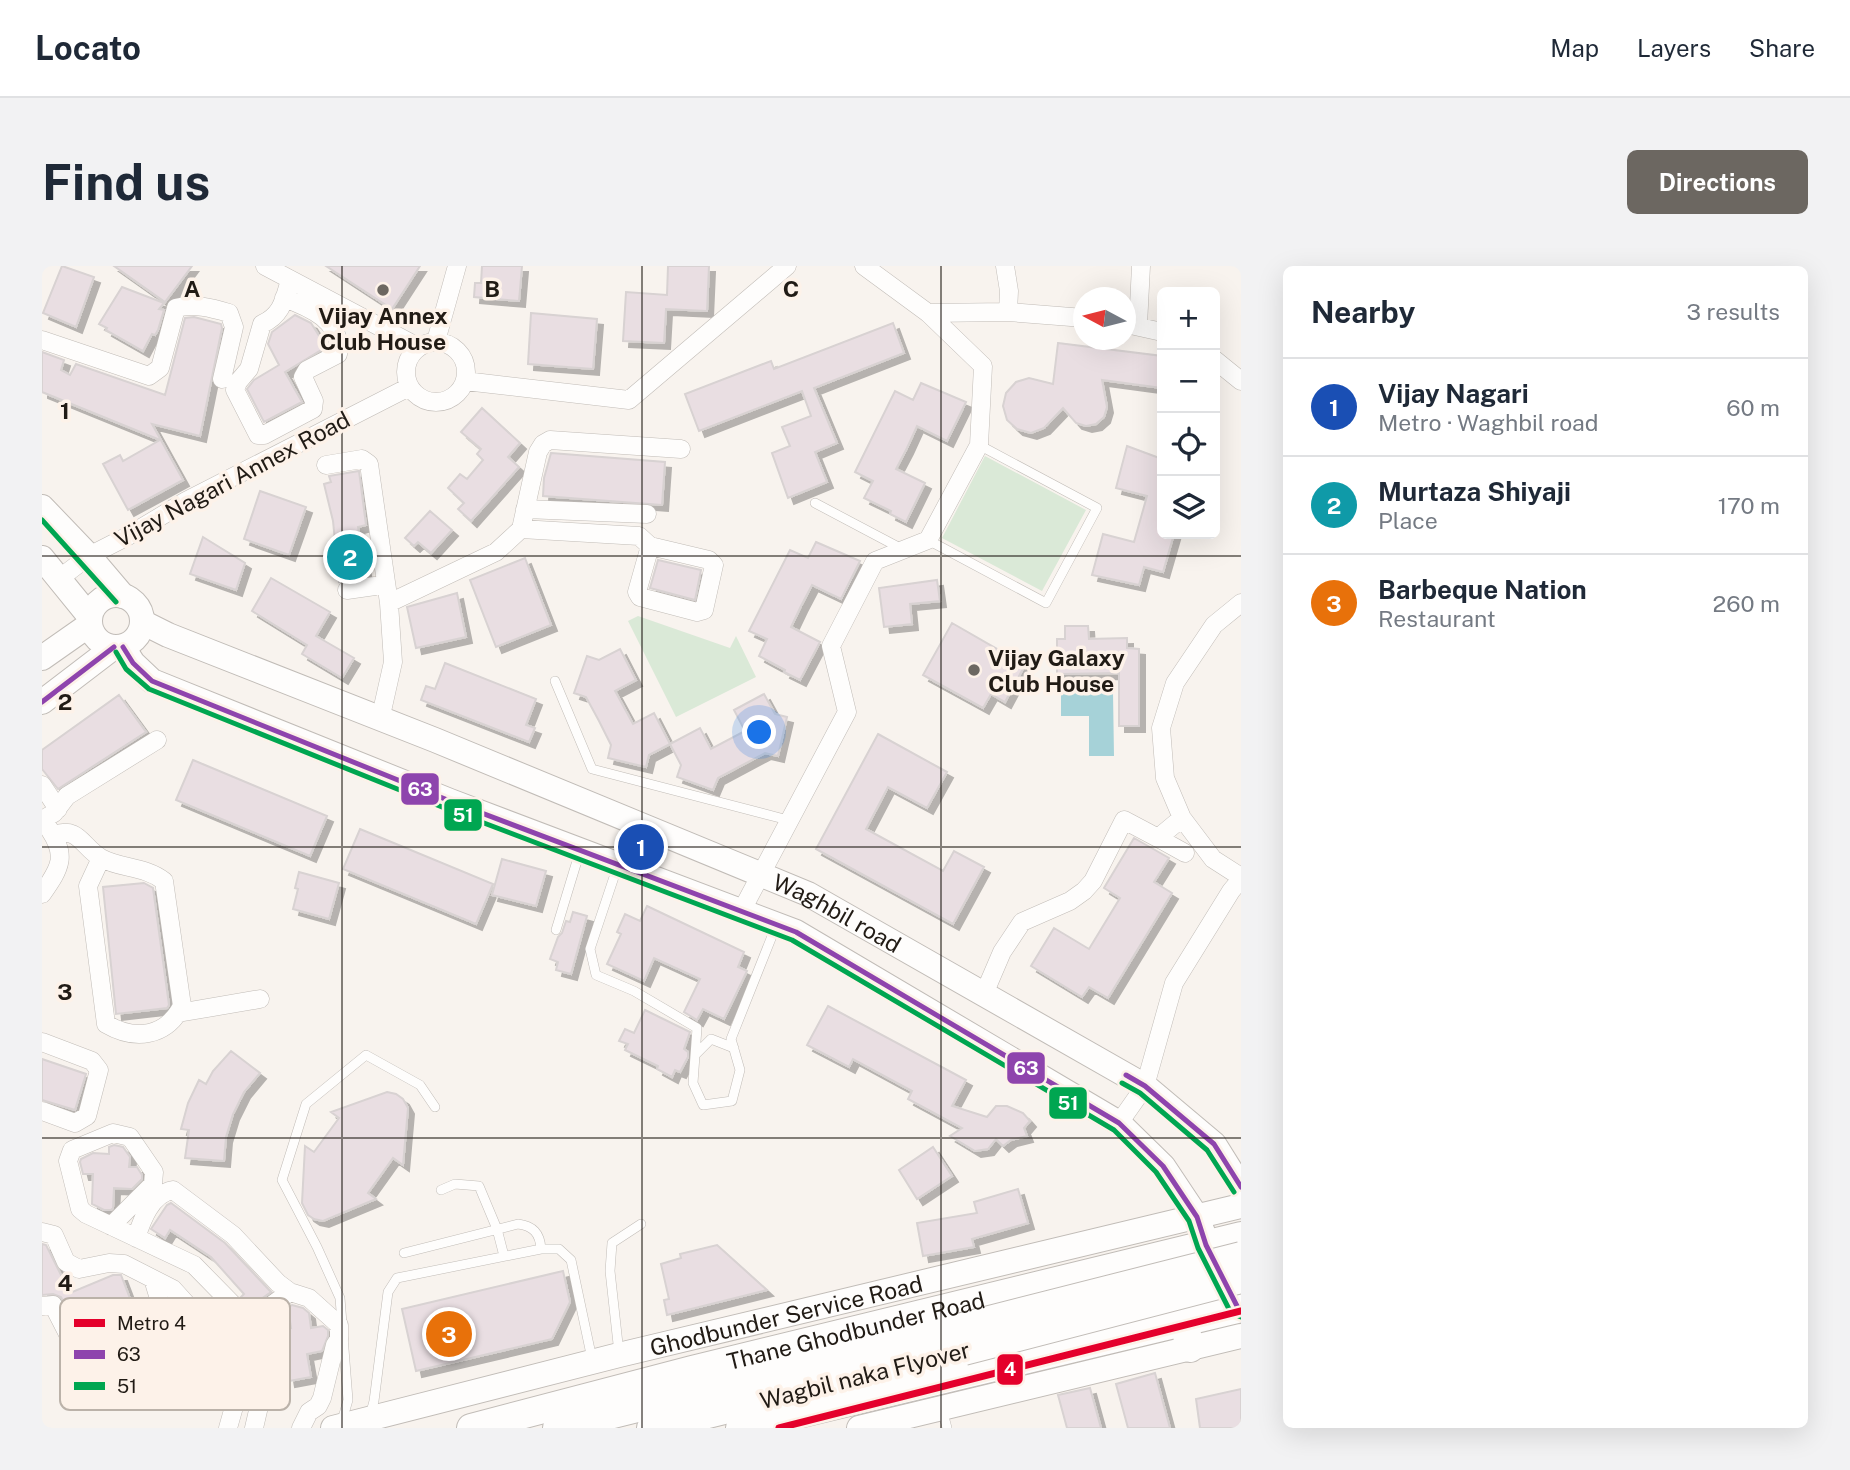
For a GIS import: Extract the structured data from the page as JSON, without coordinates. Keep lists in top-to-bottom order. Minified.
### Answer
{"streets":{"main road":["Waghbil road","Ghodbunder Service Road","Thane Ghodbunder Road","Wagbil naka Flyover"],"street":["Vijay Nagari Annex Road"]},"crossings":[["Waghbil road","Ghodbunder Service Road"],["Waghbil road","Thane Ghodbunder Road"]],"places":["Vijay Annex Club House","Vijay Galaxy Club House"],"lines":["transit line 51","transit line 63","metro line 4"],"legend":["Metro 4","63","51"],"north":"left","page":{"header":"Locato","nav":["Map","Layers","Share"],"buttons":"Directions","title":"Find us","heading":["Nearby","3 results"],"map_buttons":["+","−"],"list":[{"mark":"1","name":"Vijay Nagari","note":"Metro · Waghbil road","value":"60 m"},{"mark":"2","name":"Murtaza Shiyaji","note":"Place","value":"170 m"},{"mark":"3","name":"Barbeque Nation","note":"Restaurant","value":"260 m"}],"pins":["2","1","3"]},"grid":{"columns":["A","B","C"],"rows":["1","2","3","4"]}}
